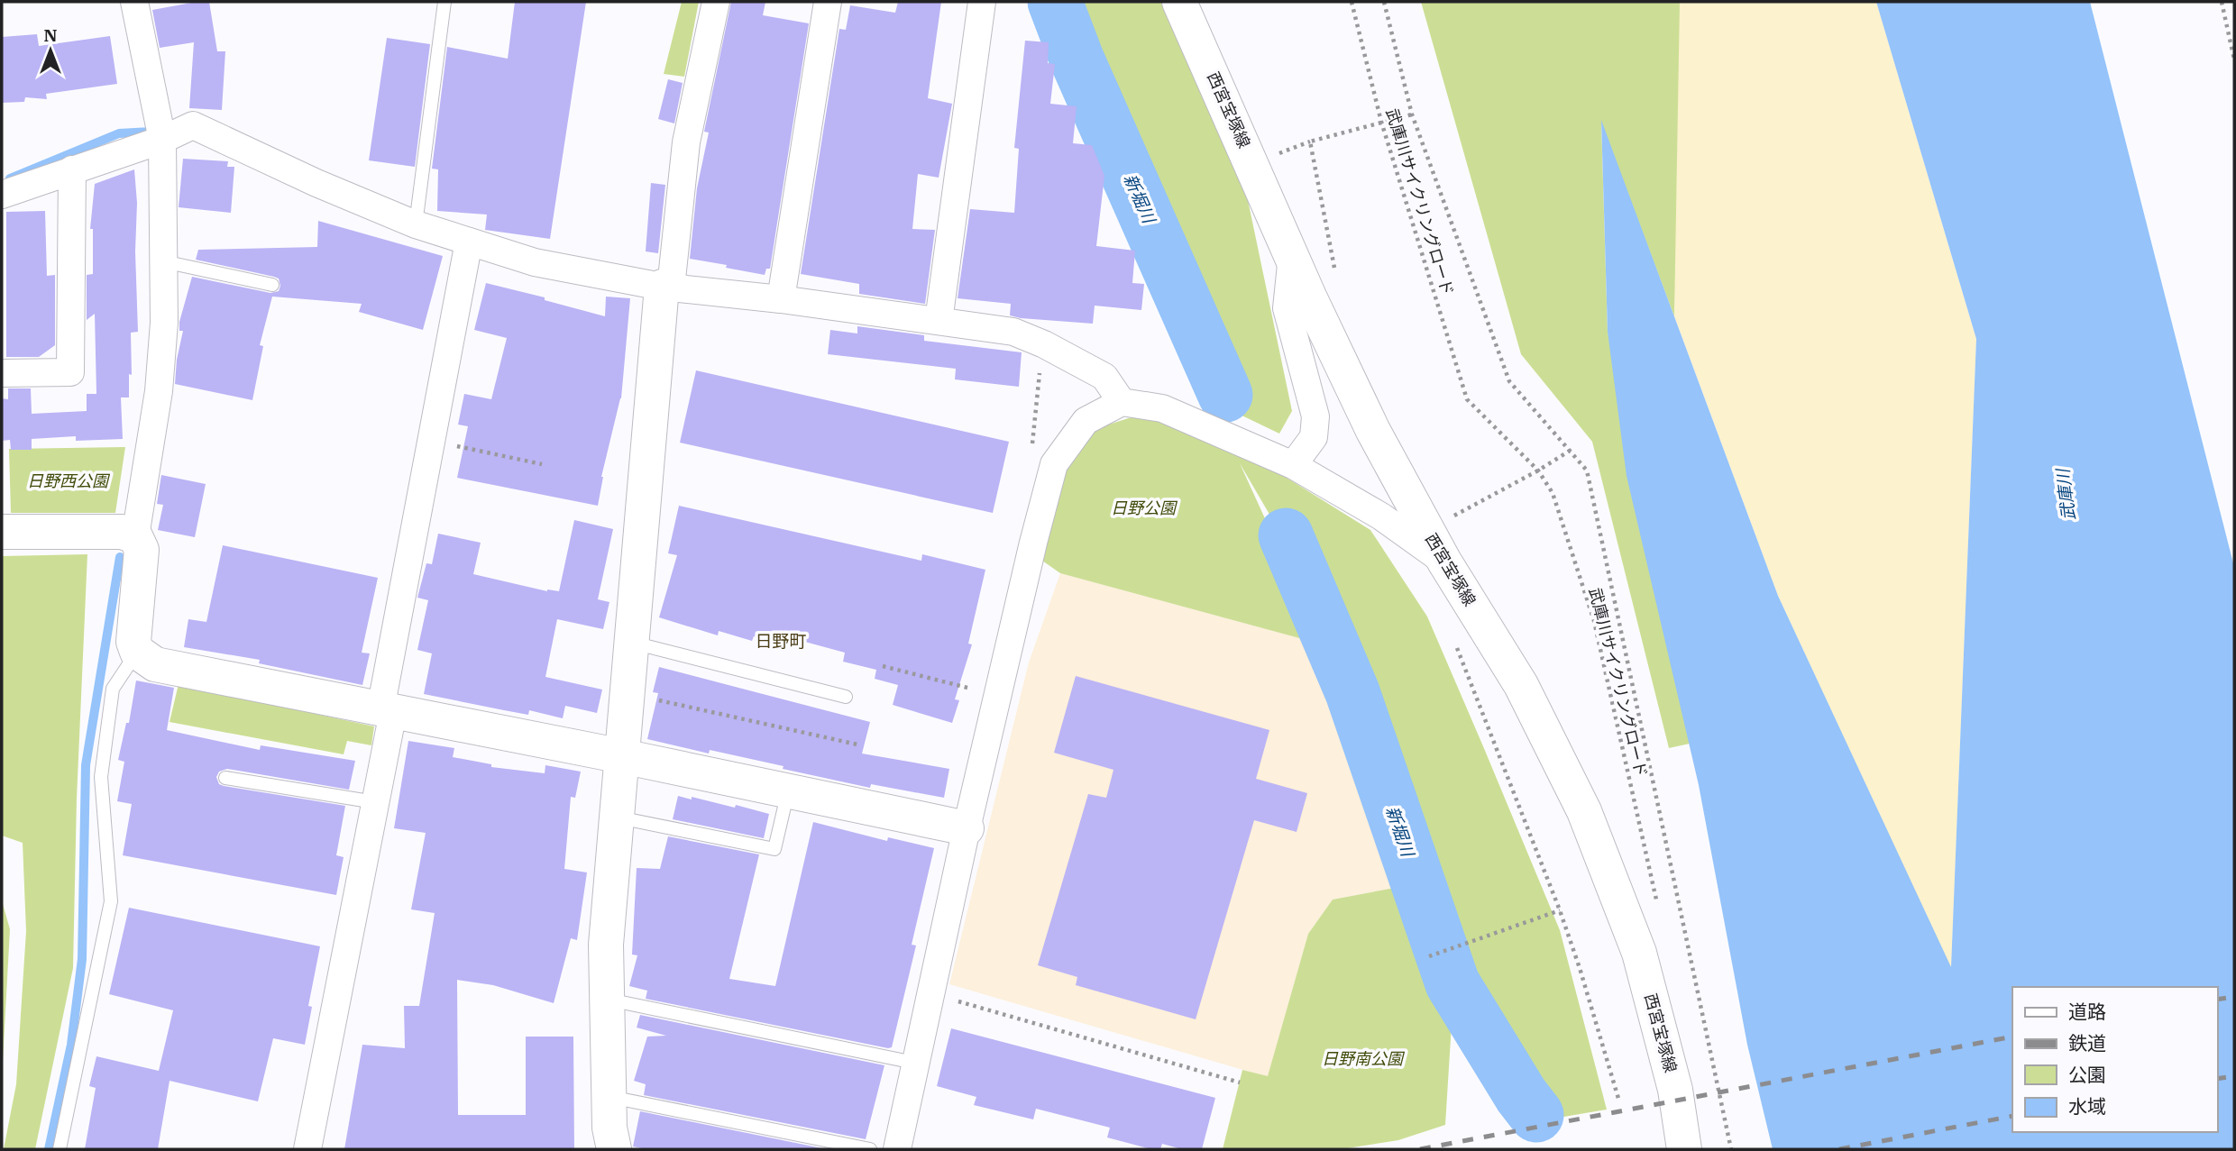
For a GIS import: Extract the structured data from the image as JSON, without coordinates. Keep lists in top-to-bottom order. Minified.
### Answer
{"streets":{"street":["西宮宝塚線"],"path":["武庫川サイクリングロード"]},"districts":["日野町"],"water":["新堀川","武庫川"],"parks":["日野西公園","日野公園","日野南公園"],"legend":["道路","鉄道","公園","水域"],"north":"top"}
